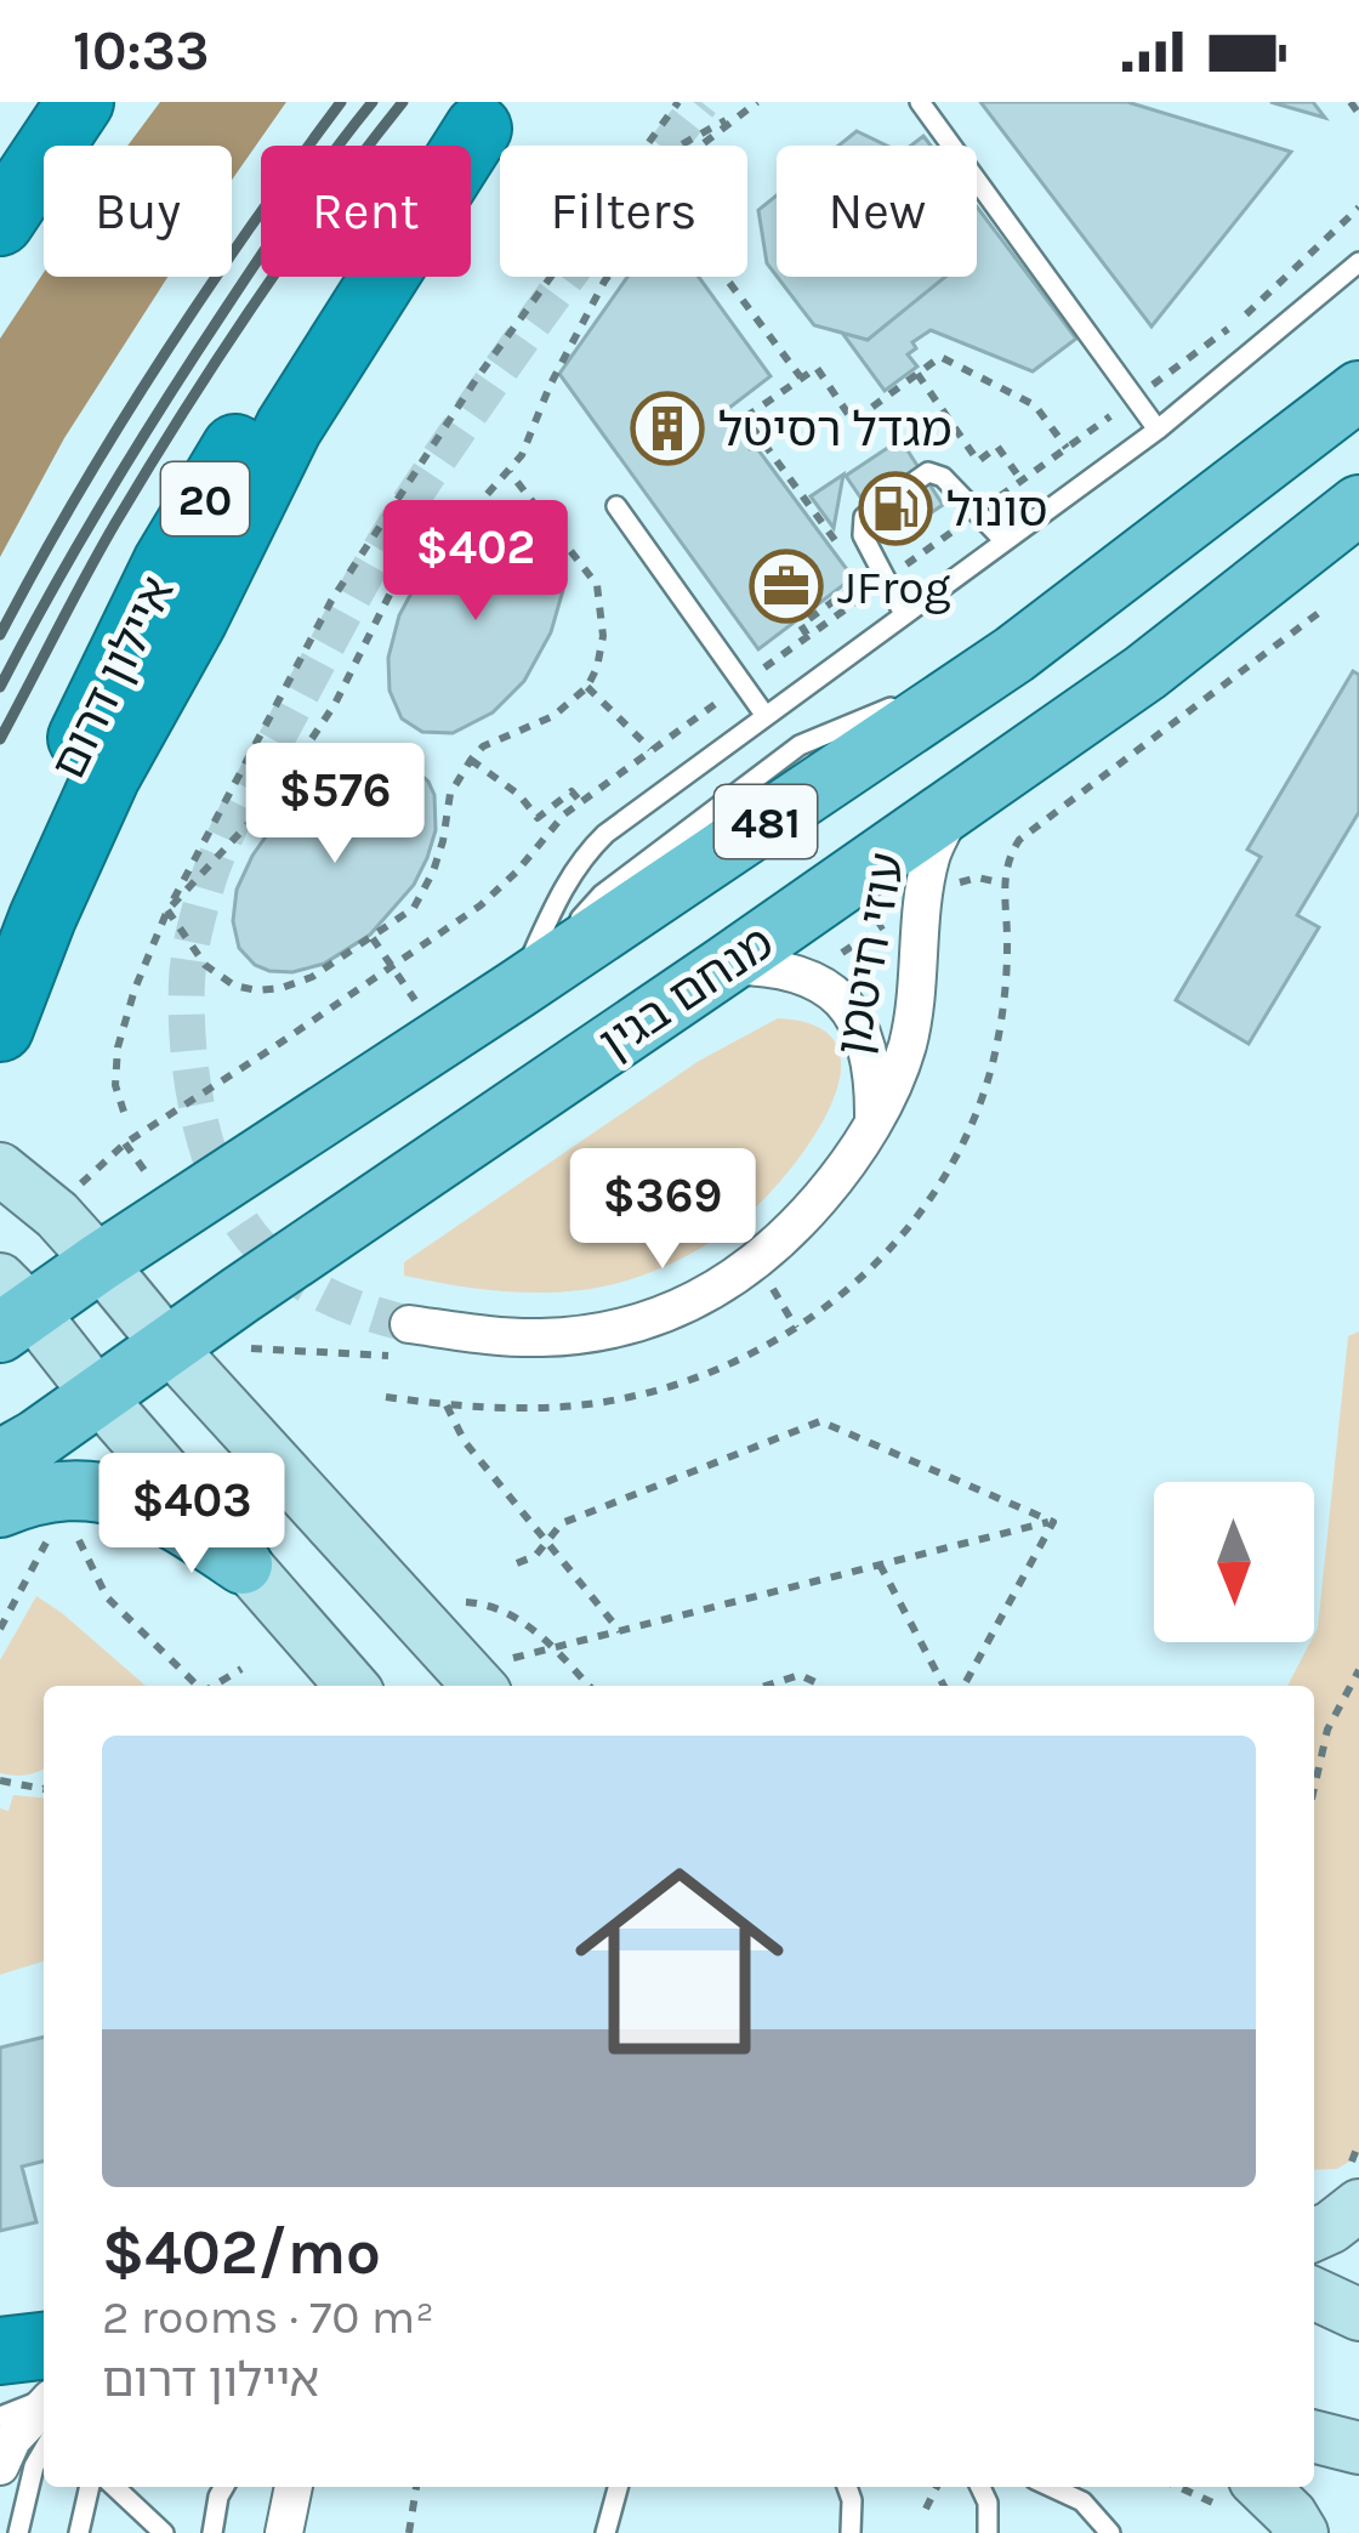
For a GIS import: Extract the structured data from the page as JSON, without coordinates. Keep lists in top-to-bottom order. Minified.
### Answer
{"streets":{"highway":["20","איילון דרום"],"main road":["481","מנחם בגין"],"street":["עוזי חיטמן"]},"crossings":[["עוזי חיטמן","מנחם בגין"]],"places":{"building":["מגדל רסיטל"],"fuel station":["סונול"],"office":["JFrog"]},"north":"bottom","page":{"status":"10:33","chip":["Buy","Rent","Filters","New"],"price":["$402","$576","$369","$403"],"list":[{"name":"$402/mo","note":"2 rooms · 70 m² · איילון דרום"}]}}
